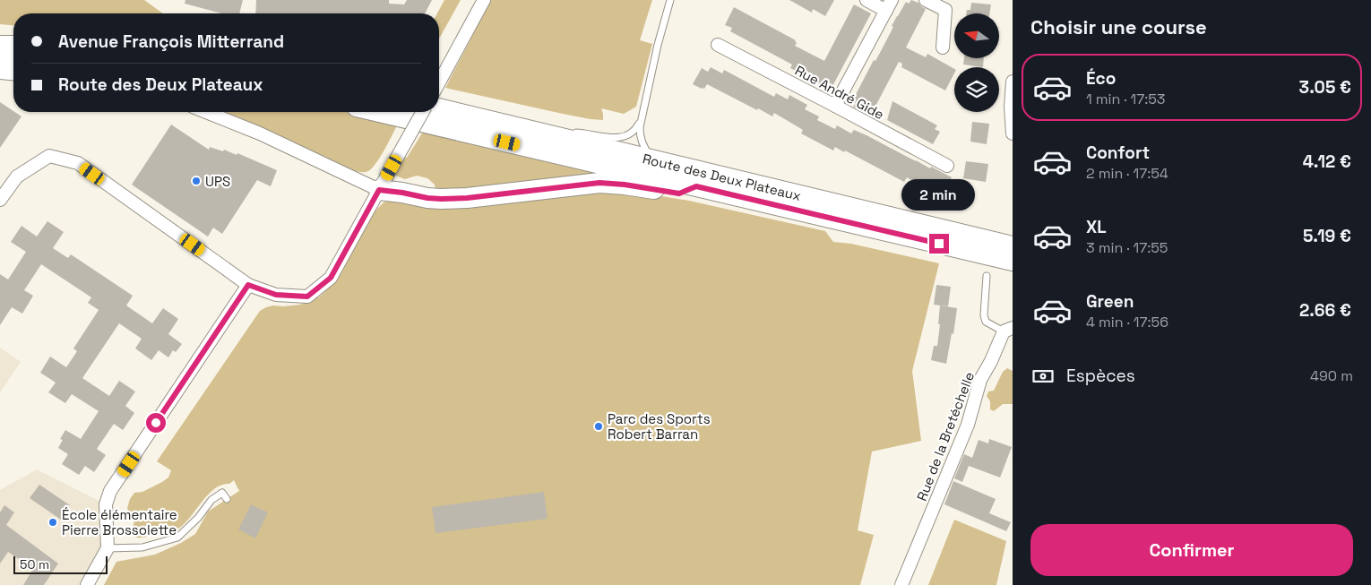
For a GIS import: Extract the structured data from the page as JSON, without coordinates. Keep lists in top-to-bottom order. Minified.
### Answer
{"streets":{"main road":["Route des Deux Plateaux"],"street":["Rue André Gide","Rue de la Bretéchelle"]},"places":["UPS","Parc des Sports Robert Barran","École élémentaire Pierre Brossolette"],"scale_bar":"50 m","north":"left","page":{"heading":"Choisir une course","banner":["Avenue François Mitterrand","Route des Deux Plateaux"],"list":[{"name":"Éco","note":"1 min · 17:53","value":"3.05 €"},{"name":"Confort","note":"2 min · 17:54","value":"4.12 €"},{"name":"XL","note":"3 min · 17:55","value":"5.19 €"},{"name":"Green","note":"4 min · 17:56","value":"2.66 €"}],"bubble":"2 min","pay":["Espèces","490 m"],"buttons":"Confirmer","scale":"50 m"}}
